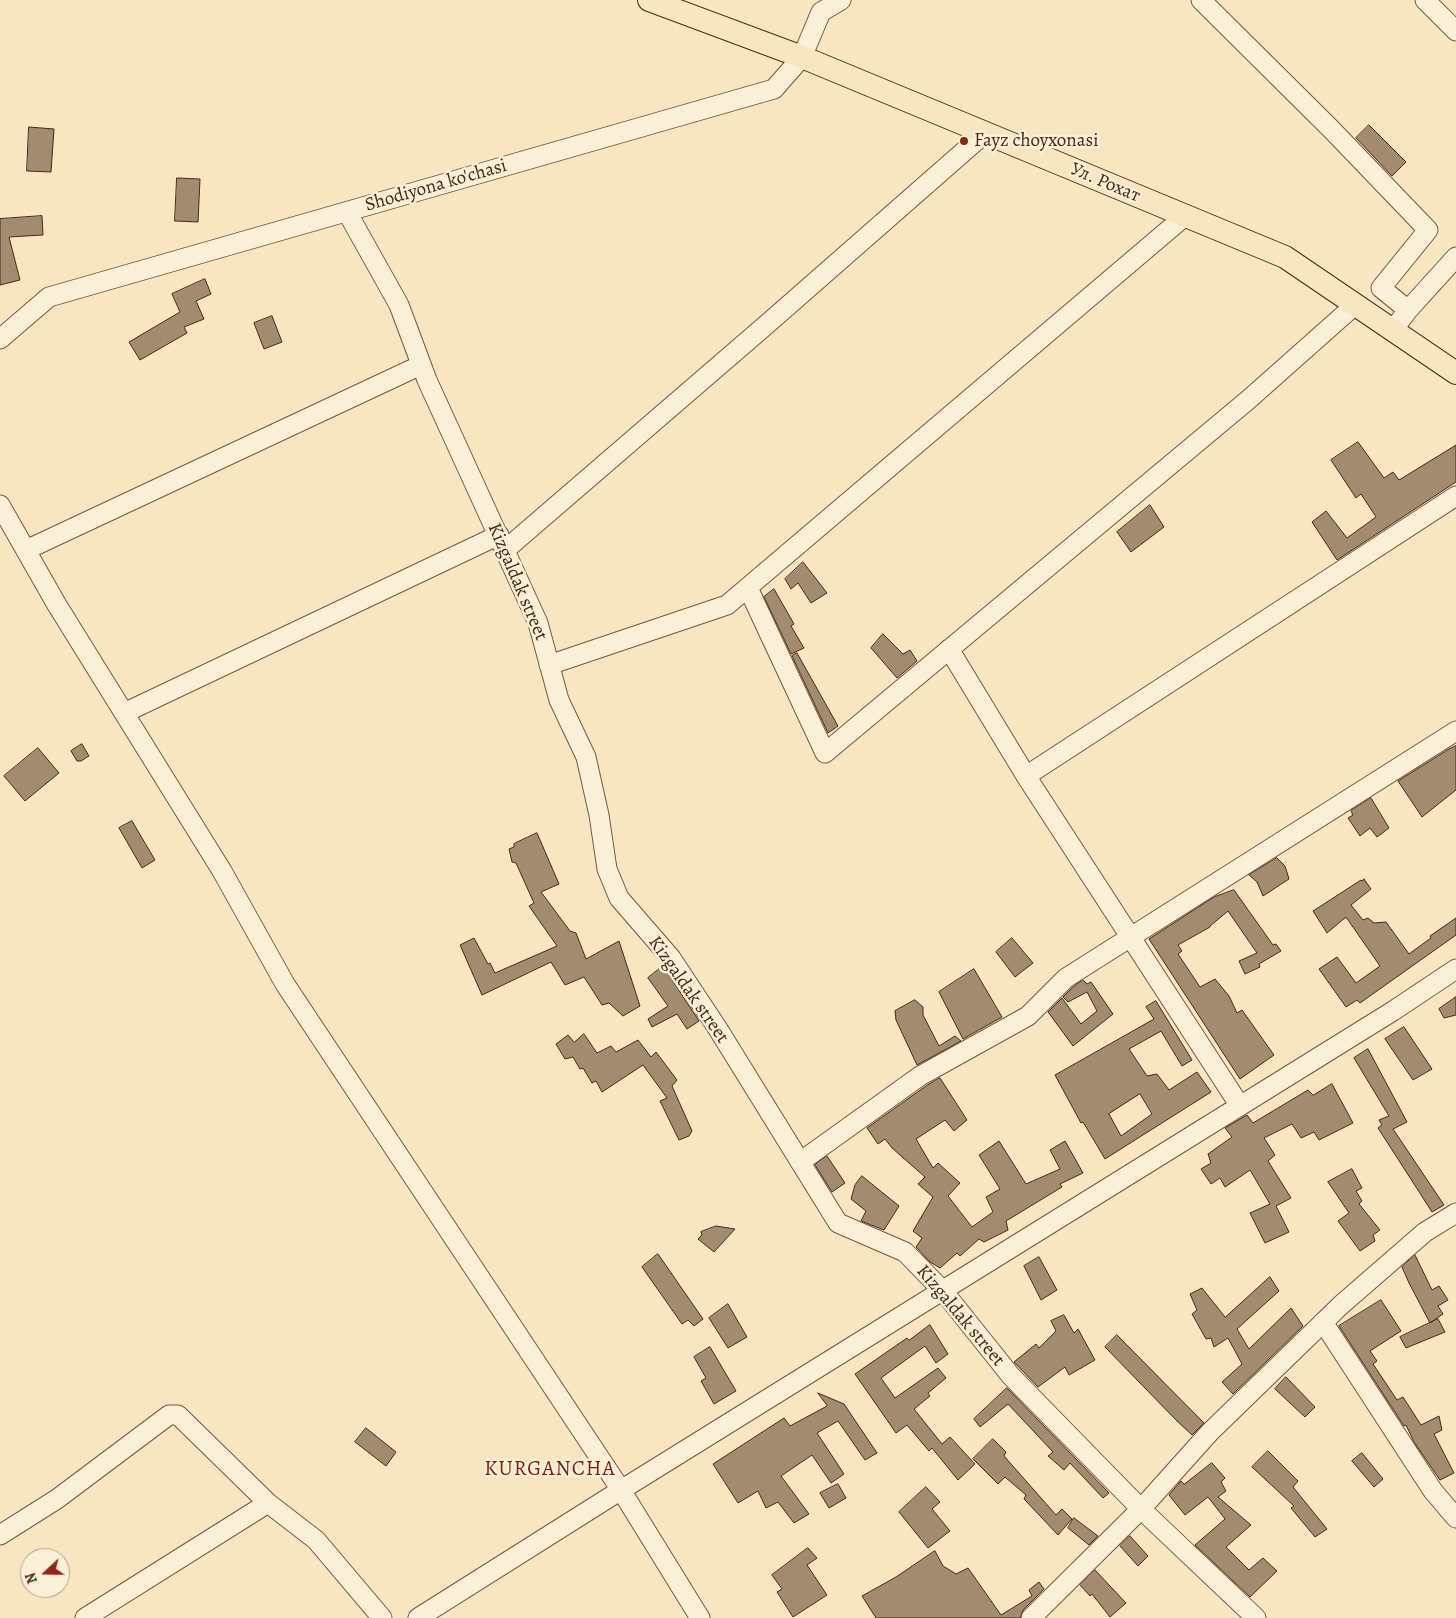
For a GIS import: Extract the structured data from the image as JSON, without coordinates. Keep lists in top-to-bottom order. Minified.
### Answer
{"streets":{"main road":["Ул. Рохат"],"street":["Shodiyona ko'chasi","Kizgaldak street"]},"crossings":[["Ул. Рохат","Shodiyona ko'chasi"],["Shodiyona ko'chasi","Kizgaldak street"]],"districts":["KURGANCHA"],"places":["Fayz choyxonasi"],"north":"left"}
